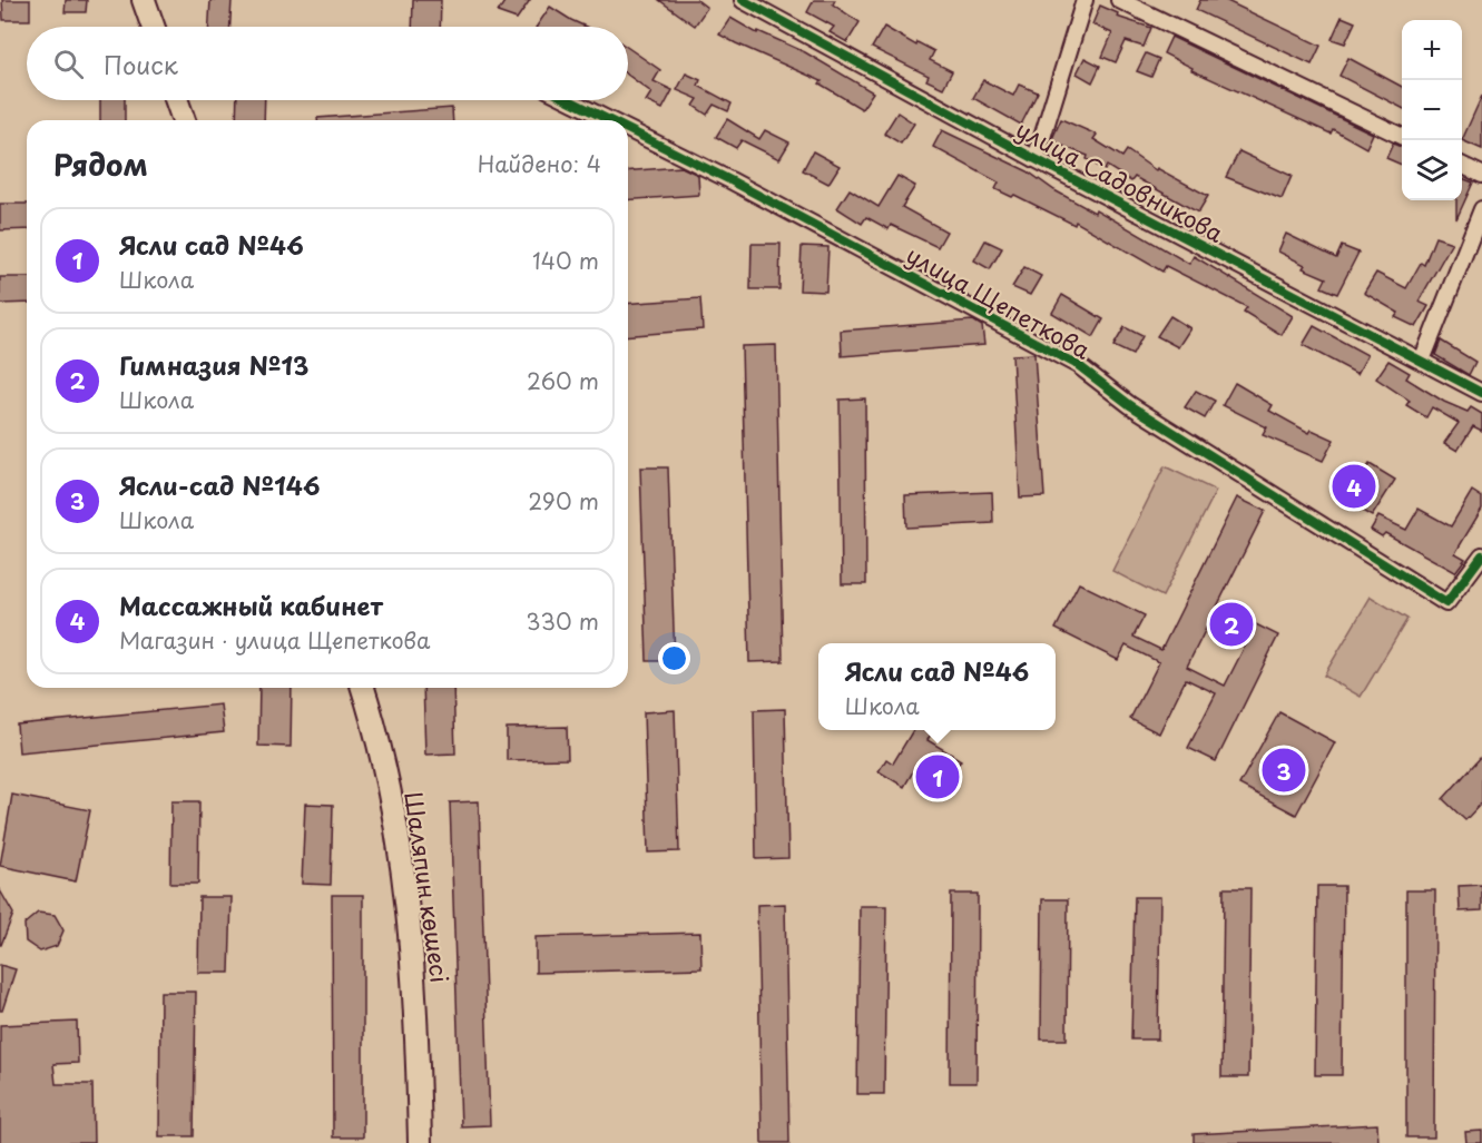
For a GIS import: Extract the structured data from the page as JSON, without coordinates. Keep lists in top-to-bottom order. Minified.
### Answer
{"streets":{"main road":["Шаляпин көшесі"],"street":["улица Садовникова","улица Щепеткова"]},"page":{"map_buttons":["+","−"],"search":"Поиск","heading":["Рядом","Найдено: 4"],"list":[{"mark":"1","name":"Ясли сад №46","note":"Школа","value":"140 m"},{"mark":"2","name":"Гимназия №13","note":"Школа","value":"260 m"},{"mark":"3","name":"Ясли-сад №146","note":"Школа","value":"290 m"},{"mark":"4","name":"Массажный кабинет","note":"Магазин · улица Щепеткова","value":"330 m"}],"pins":["4","2","3","1"],"popup":["Ясли сад №46","Школа"]}}
